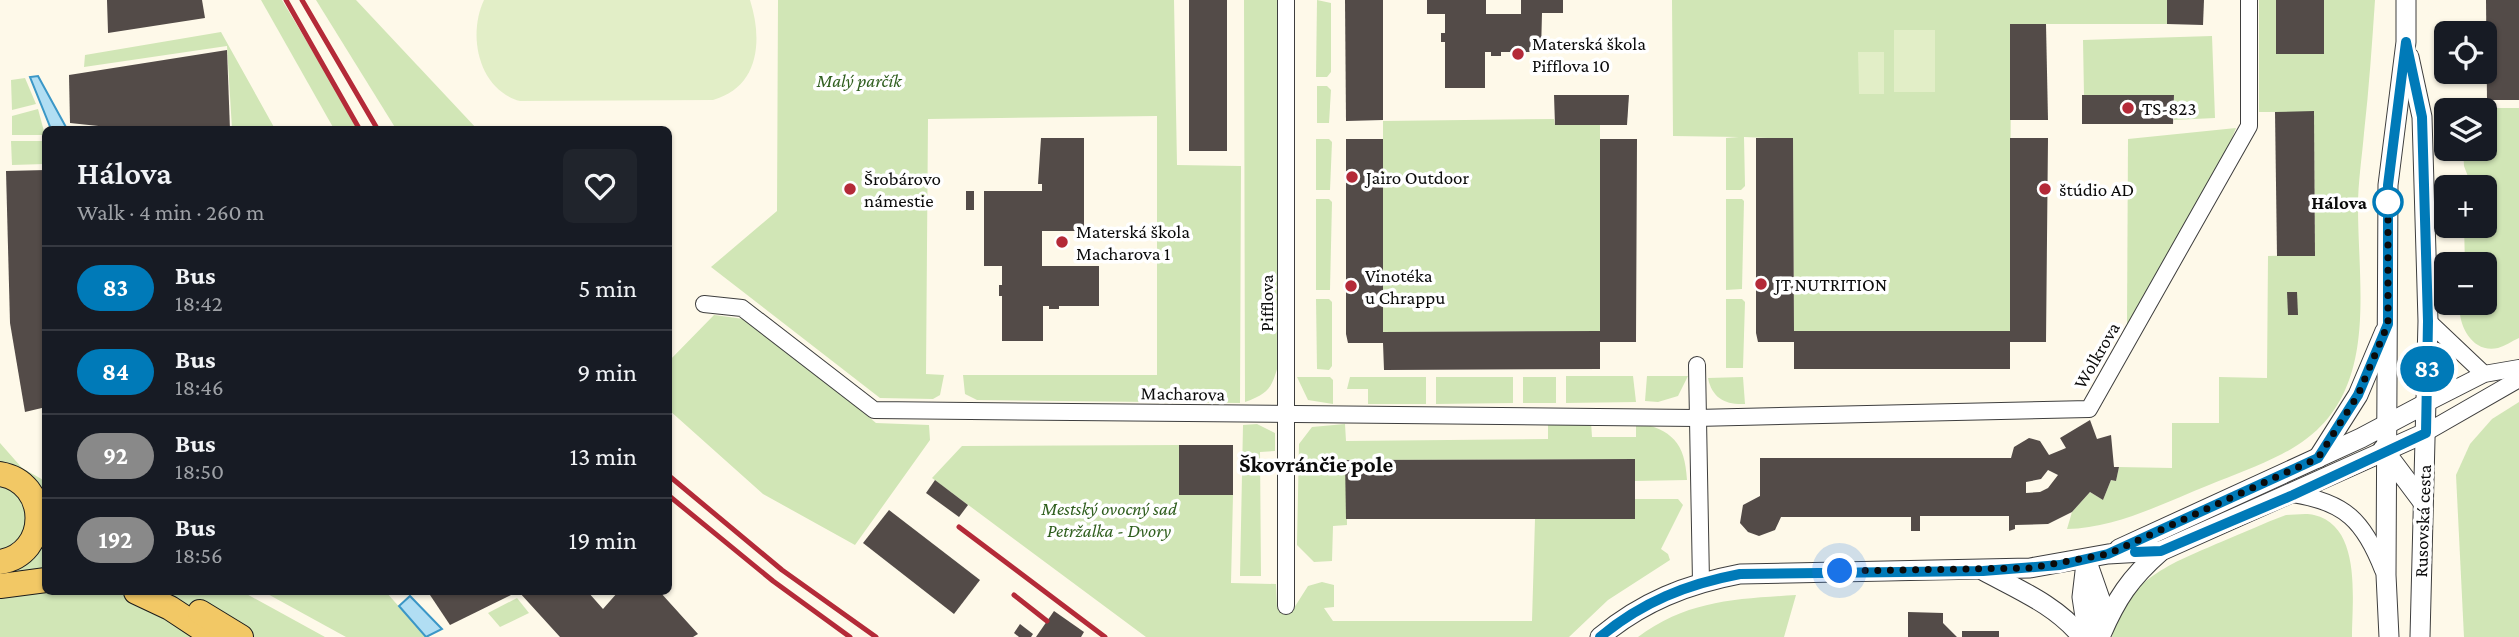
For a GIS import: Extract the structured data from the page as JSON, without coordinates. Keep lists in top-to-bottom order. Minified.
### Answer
{"streets":{"street":["Pifflova","Wolkrova","Macharova","Rusovská cesta"]},"crossings":[["Pifflova","Macharova"],["Wolkrova","Macharova"]],"districts":["Škovránčie pole"],"parks":["Malý parčík","Mestský ovocný sad Petržalka - Dvory"],"places":["Materská škola Pifflova 10","TS-823","Jairo Outdoor","Šrobárovo námestie","štúdio AD","Hálova","Materská škola Macharova 1","JT NUTRITION","Vinotéka u Chrappu"],"lines":["bus line 83"],"page":{"on_map":"83","map_buttons":["+","−"],"heading":["Hálova","Walk · 4 min · 260 m"],"list":[{"mark":"83","name":"Bus","note":"18:42","value":"5 min"},{"mark":"84","name":"Bus","note":"18:46","value":"9 min"},{"mark":"92","name":"Bus","note":"18:50","value":"13 min"},{"mark":"192","name":"Bus","note":"18:56","value":"19 min"}]}}
